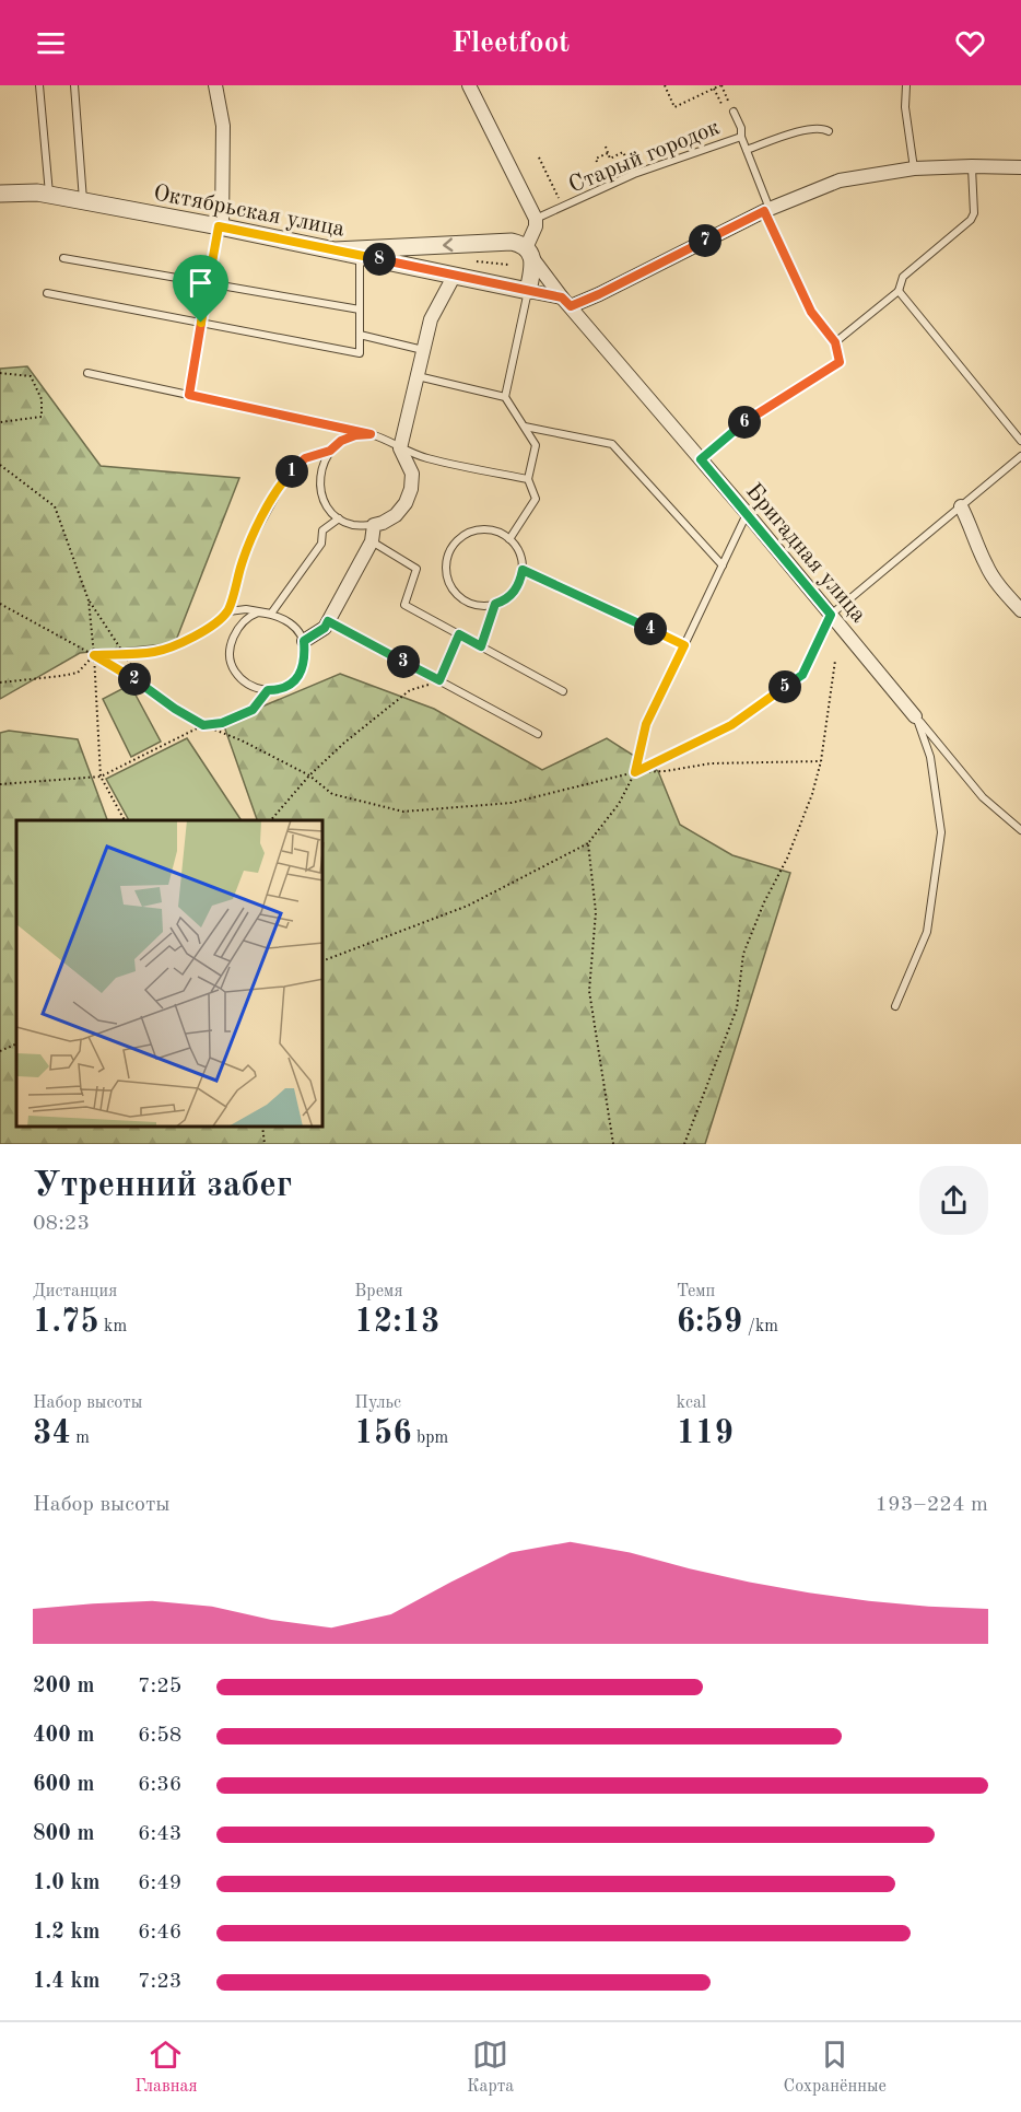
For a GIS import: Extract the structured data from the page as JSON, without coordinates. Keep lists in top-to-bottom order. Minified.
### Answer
{"streets":{"street":["Октябрьская улица","Бригадная улица"],"lane":["Старый городок"]},"page":{"header":"Fleetfoot","pins":["7","8","6","1","4","3","2","5"],"heading":["Утренний забег","08:23"],"stats":[["Дистанция","1.75 km"],["Время","12:13"],["Темп","6:59 /km"],["Набор высоты","34 m"],["Пульс","156 bpm"],["kcal","119"]],"chart":["Набор высоты","193–224 m"],"list":[{"name":"200 m","note":"7:25"},{"name":"400 m","note":"6:58"},{"name":"600 m","note":"6:36"},{"name":"800 m","note":"6:43"},{"name":"1.0 km","note":"6:49"},{"name":"1.2 km","note":"6:46"},{"name":"1.4 km","note":"7:23"}],"tabs":["Главная","Карта","Сохранённые"]}}
